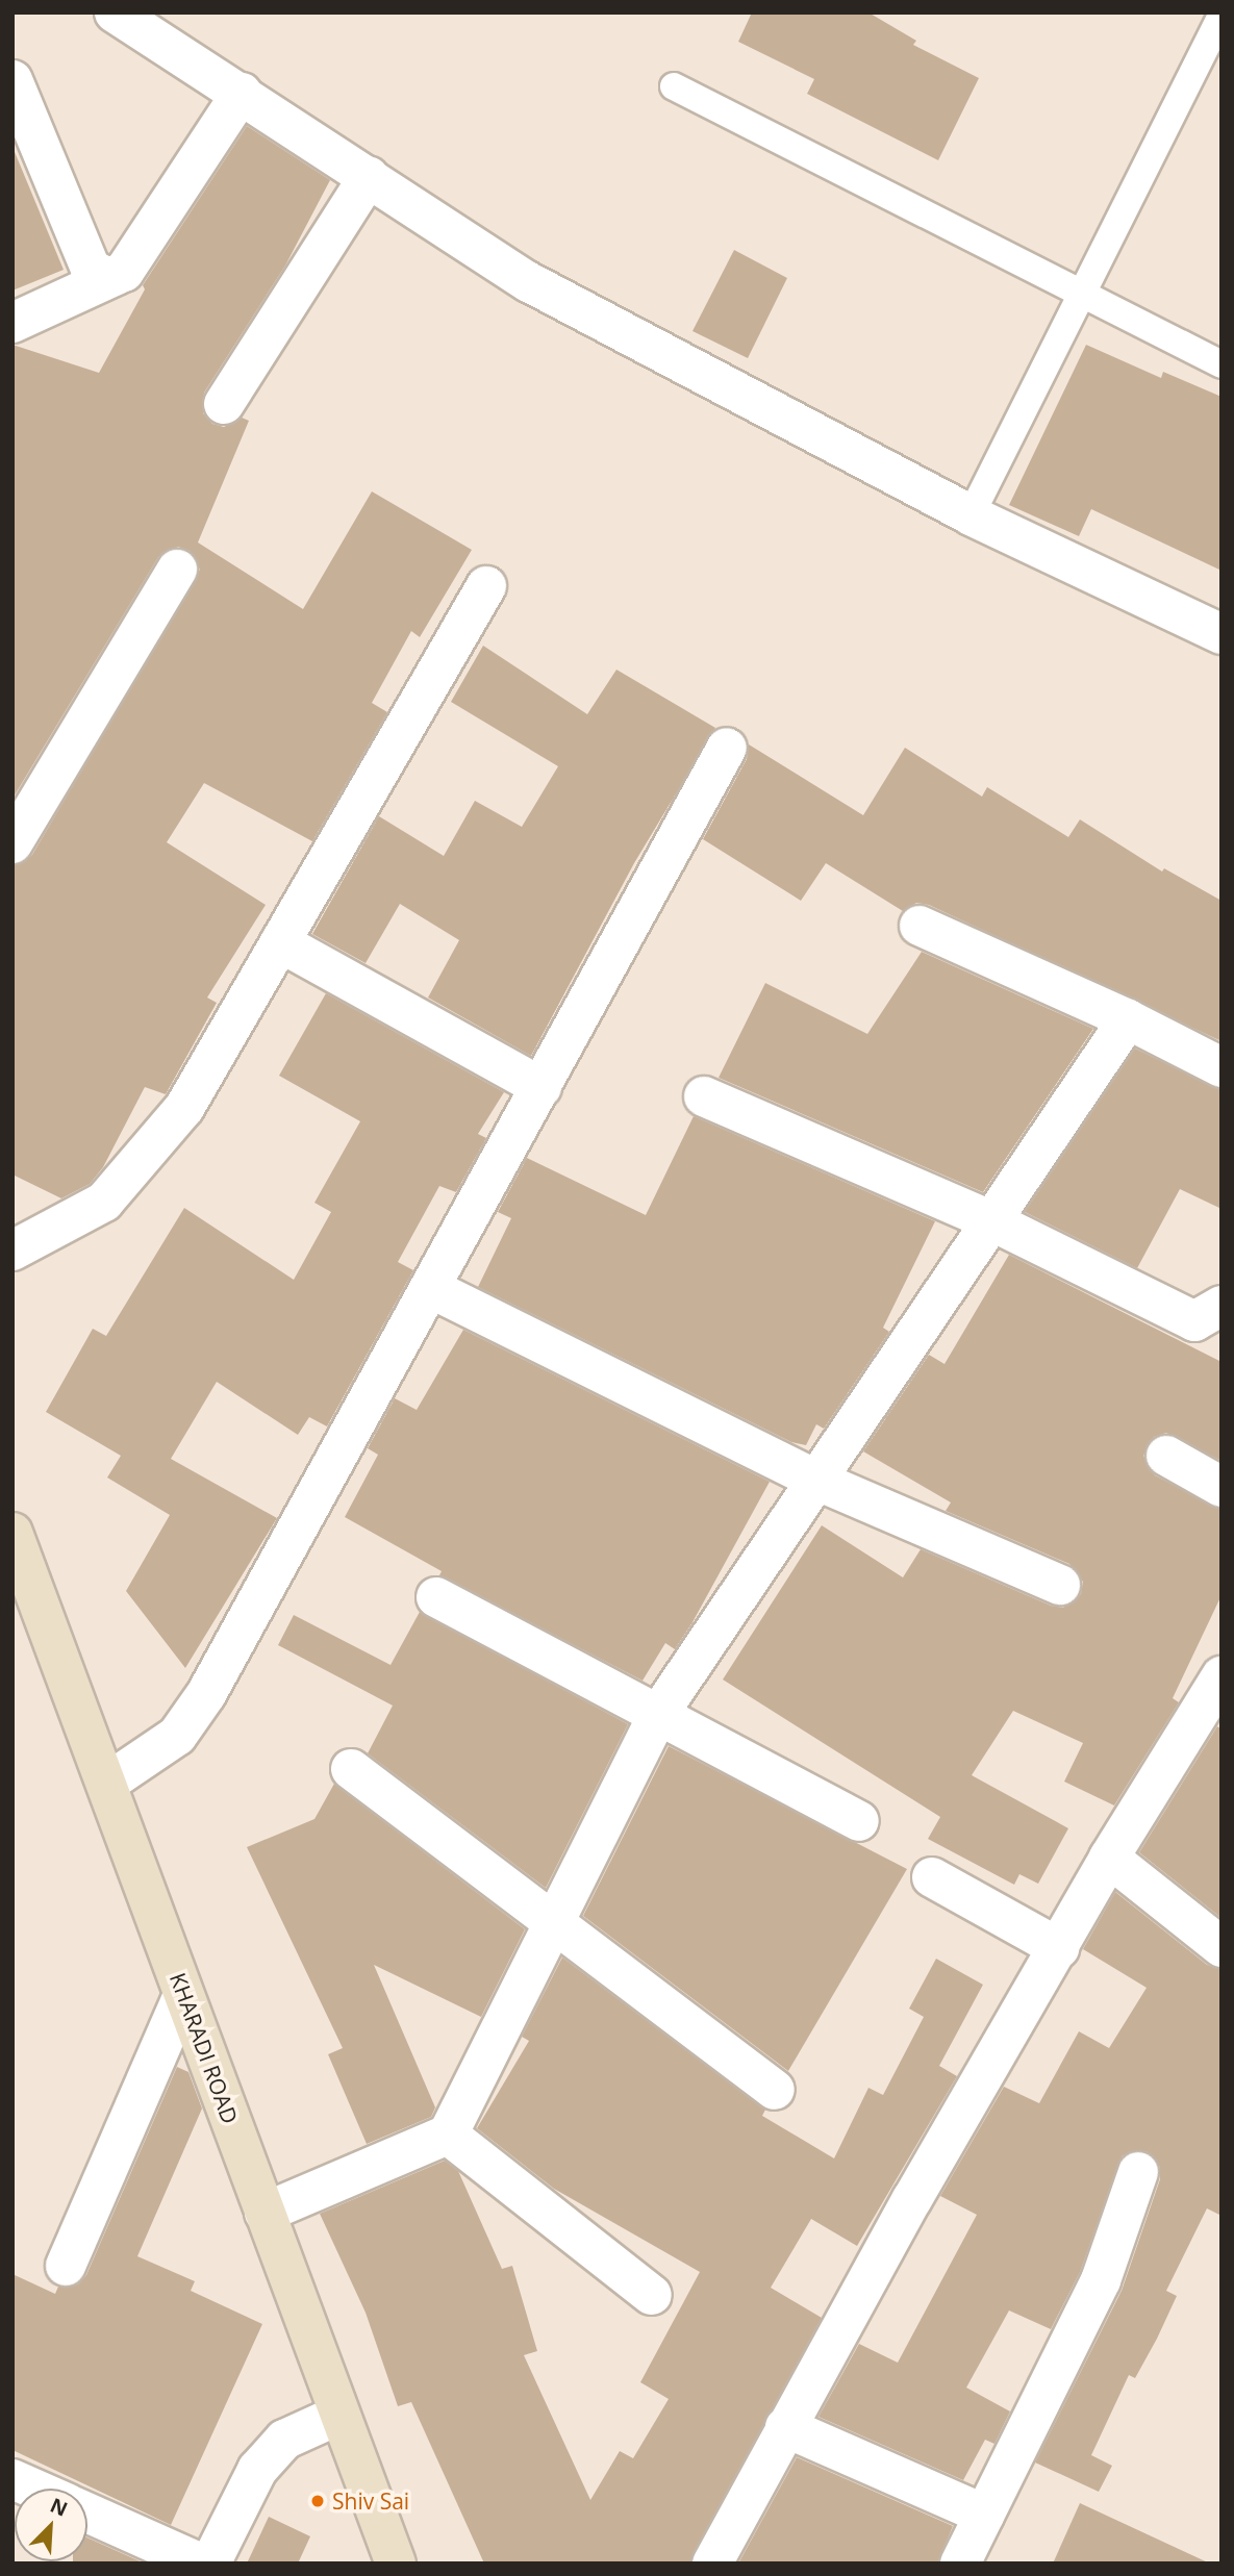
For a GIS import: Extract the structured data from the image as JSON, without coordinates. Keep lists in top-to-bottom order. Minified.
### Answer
{"streets":{"street":["KHARADI ROAD"]},"places":["Shiv Sai"],"north":"top right"}
